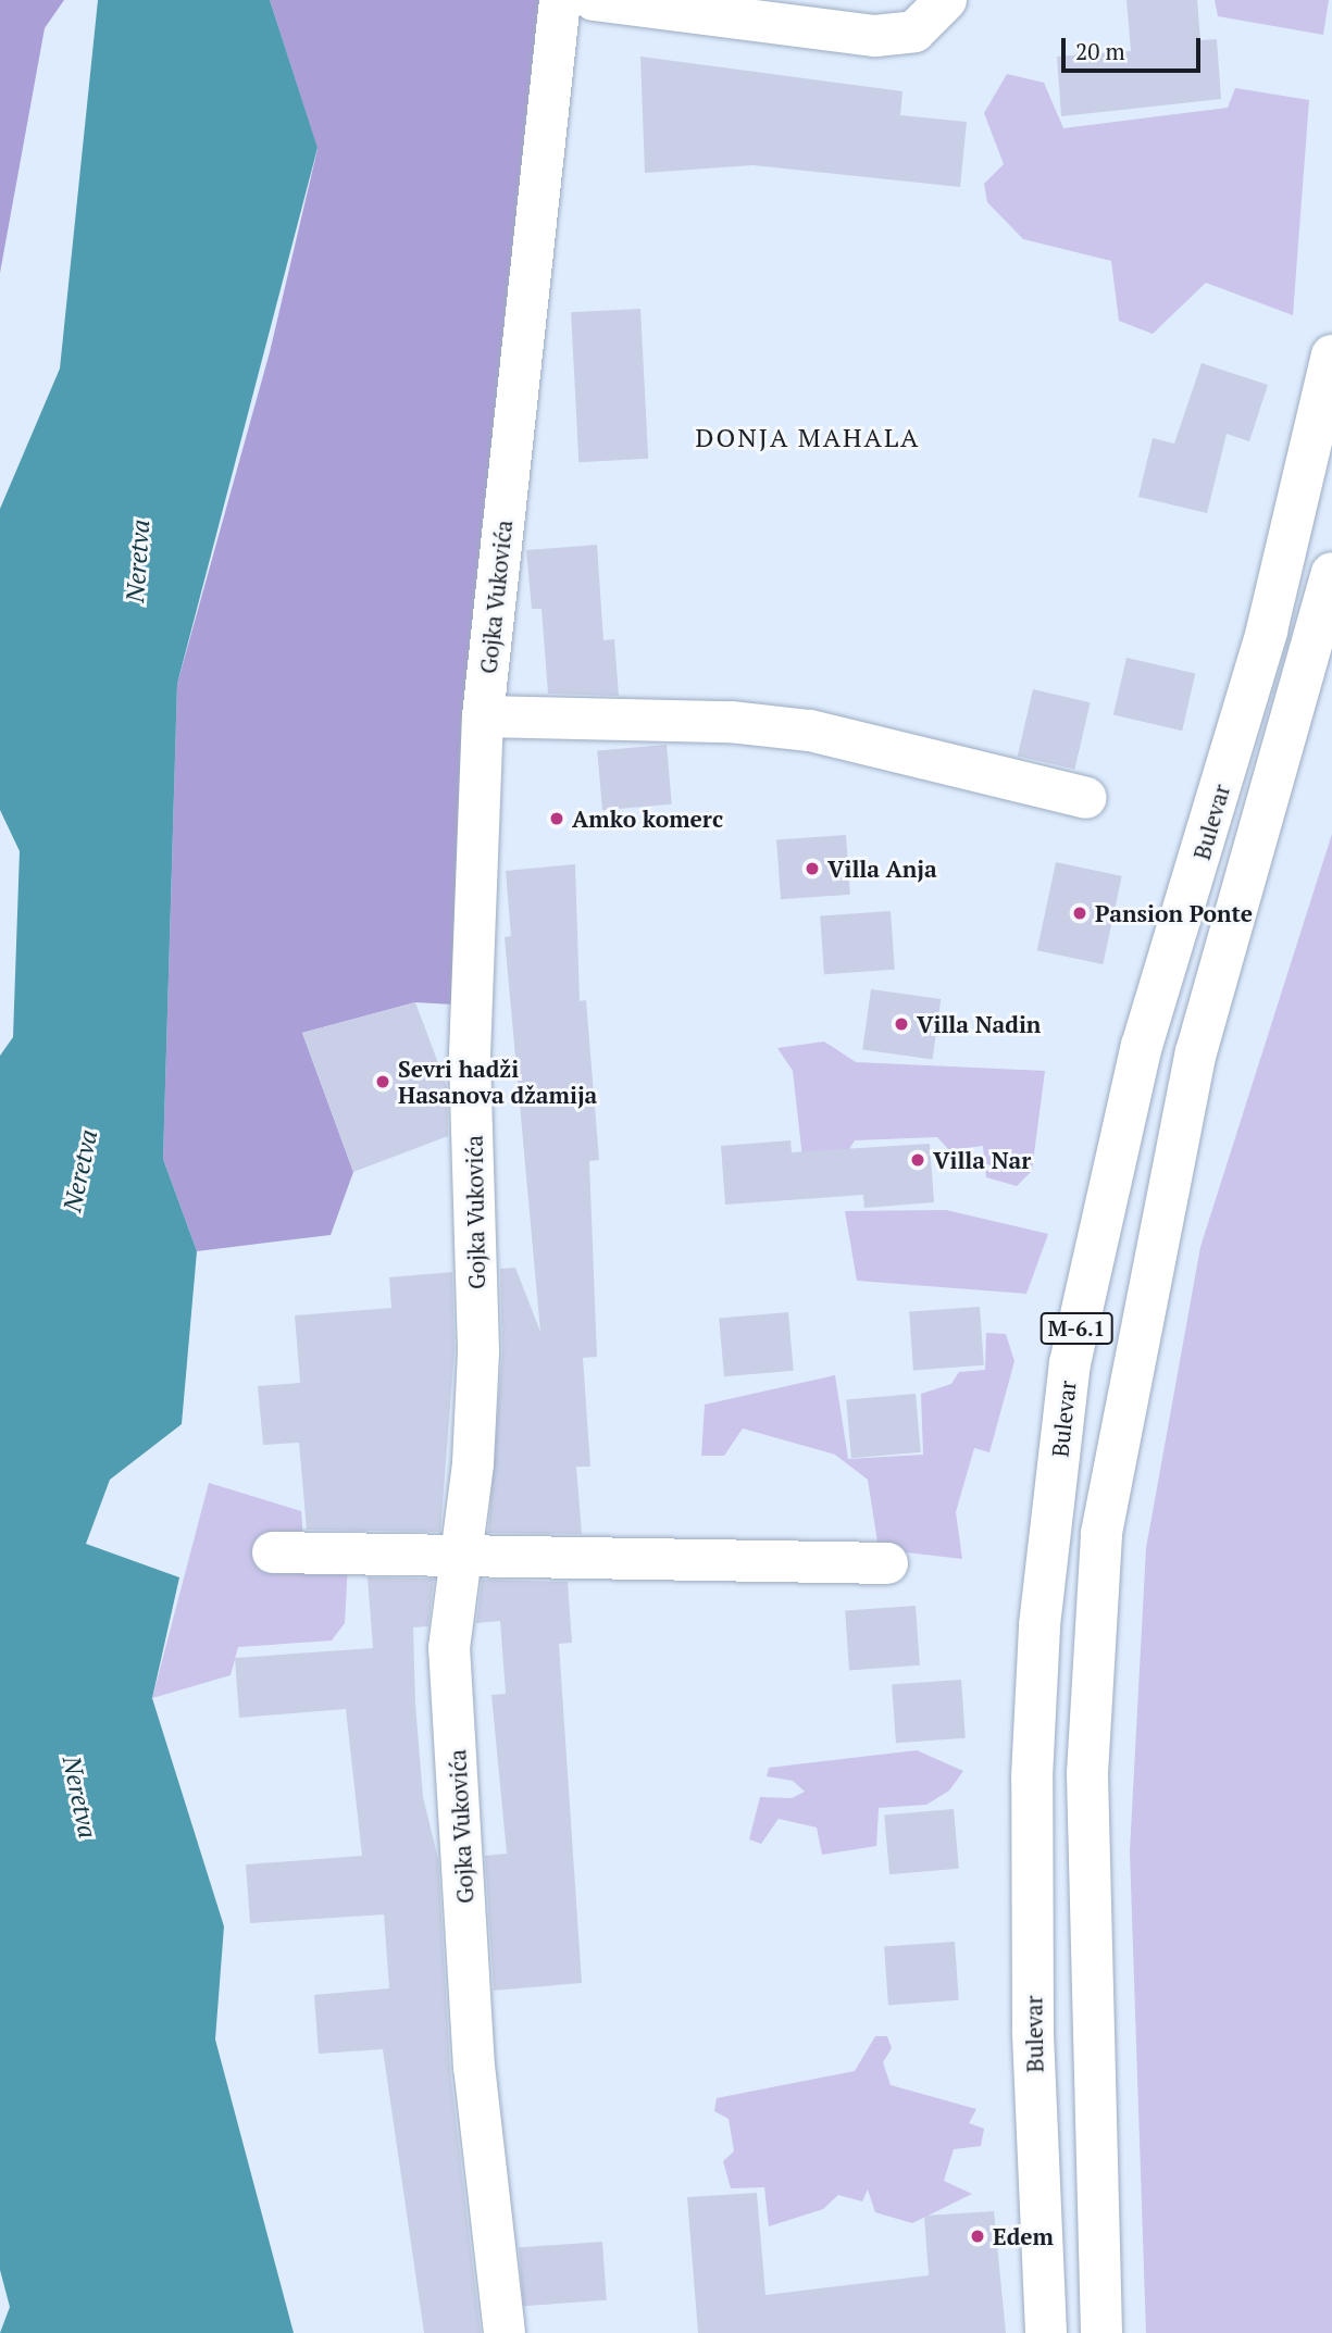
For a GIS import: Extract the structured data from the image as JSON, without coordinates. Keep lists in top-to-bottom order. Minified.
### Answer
{"streets":{"main road":["Gojka Vukovića","Bulevar","M-6.1"]},"districts":["DONJA MAHALA"],"water":["Neretva"],"places":["Amko komerc","Villa Anja","Pansion Ponte","Villa Nadin","Sevri hadži Hasanova džamija","Villa Nar","Edem"],"scale_bar":"20 m"}
